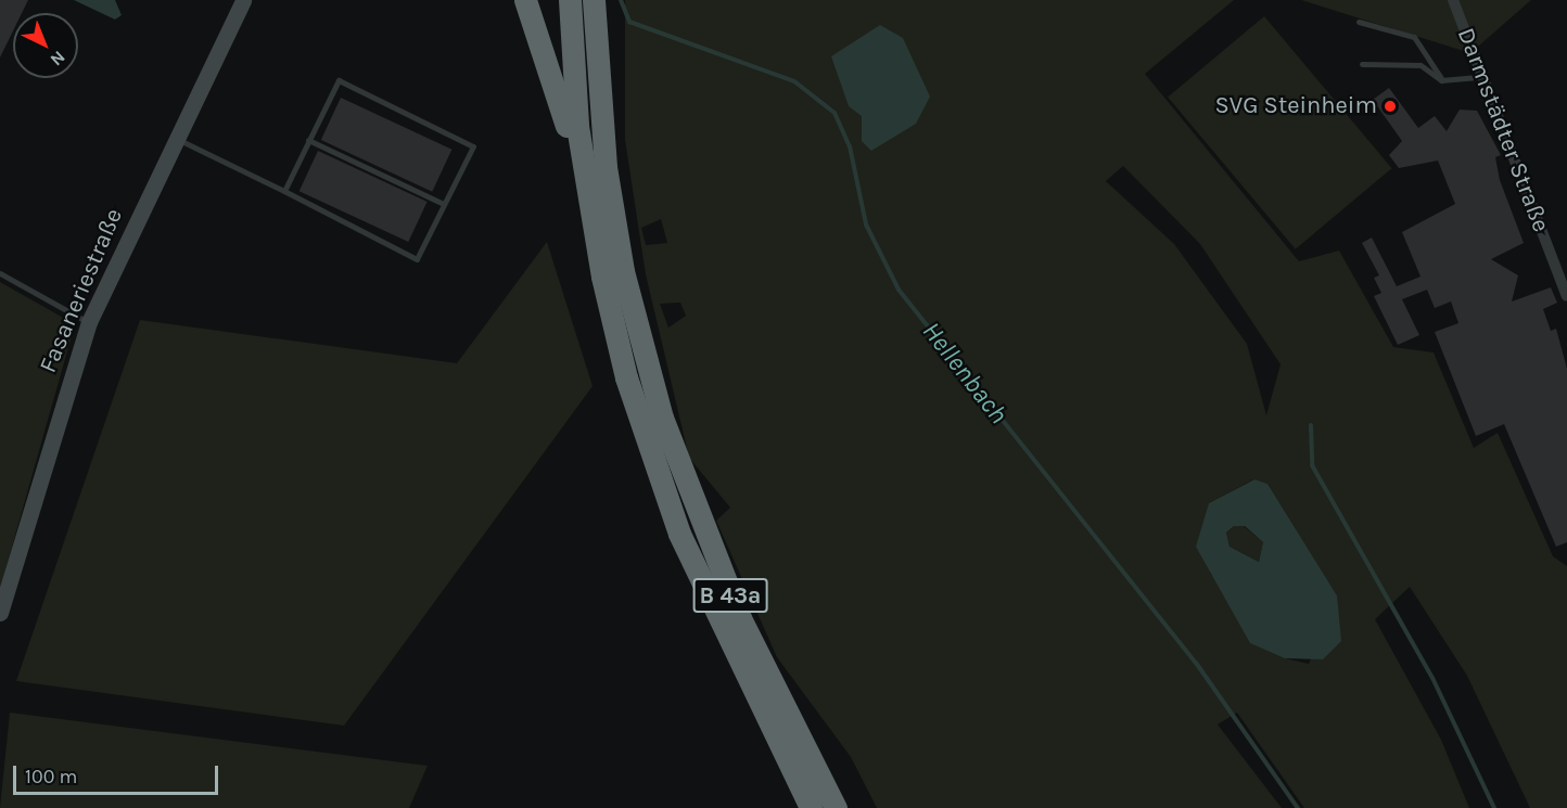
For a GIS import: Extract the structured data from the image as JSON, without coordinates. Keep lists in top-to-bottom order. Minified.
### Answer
{"streets":{"highway":["B 43a"],"street":["Darmstädter Straße","Fasaneriestraße"]},"water":["Hellenbach"],"places":["SVG Steinheim"],"scale_bar":"100 m","north":"bottom right"}
